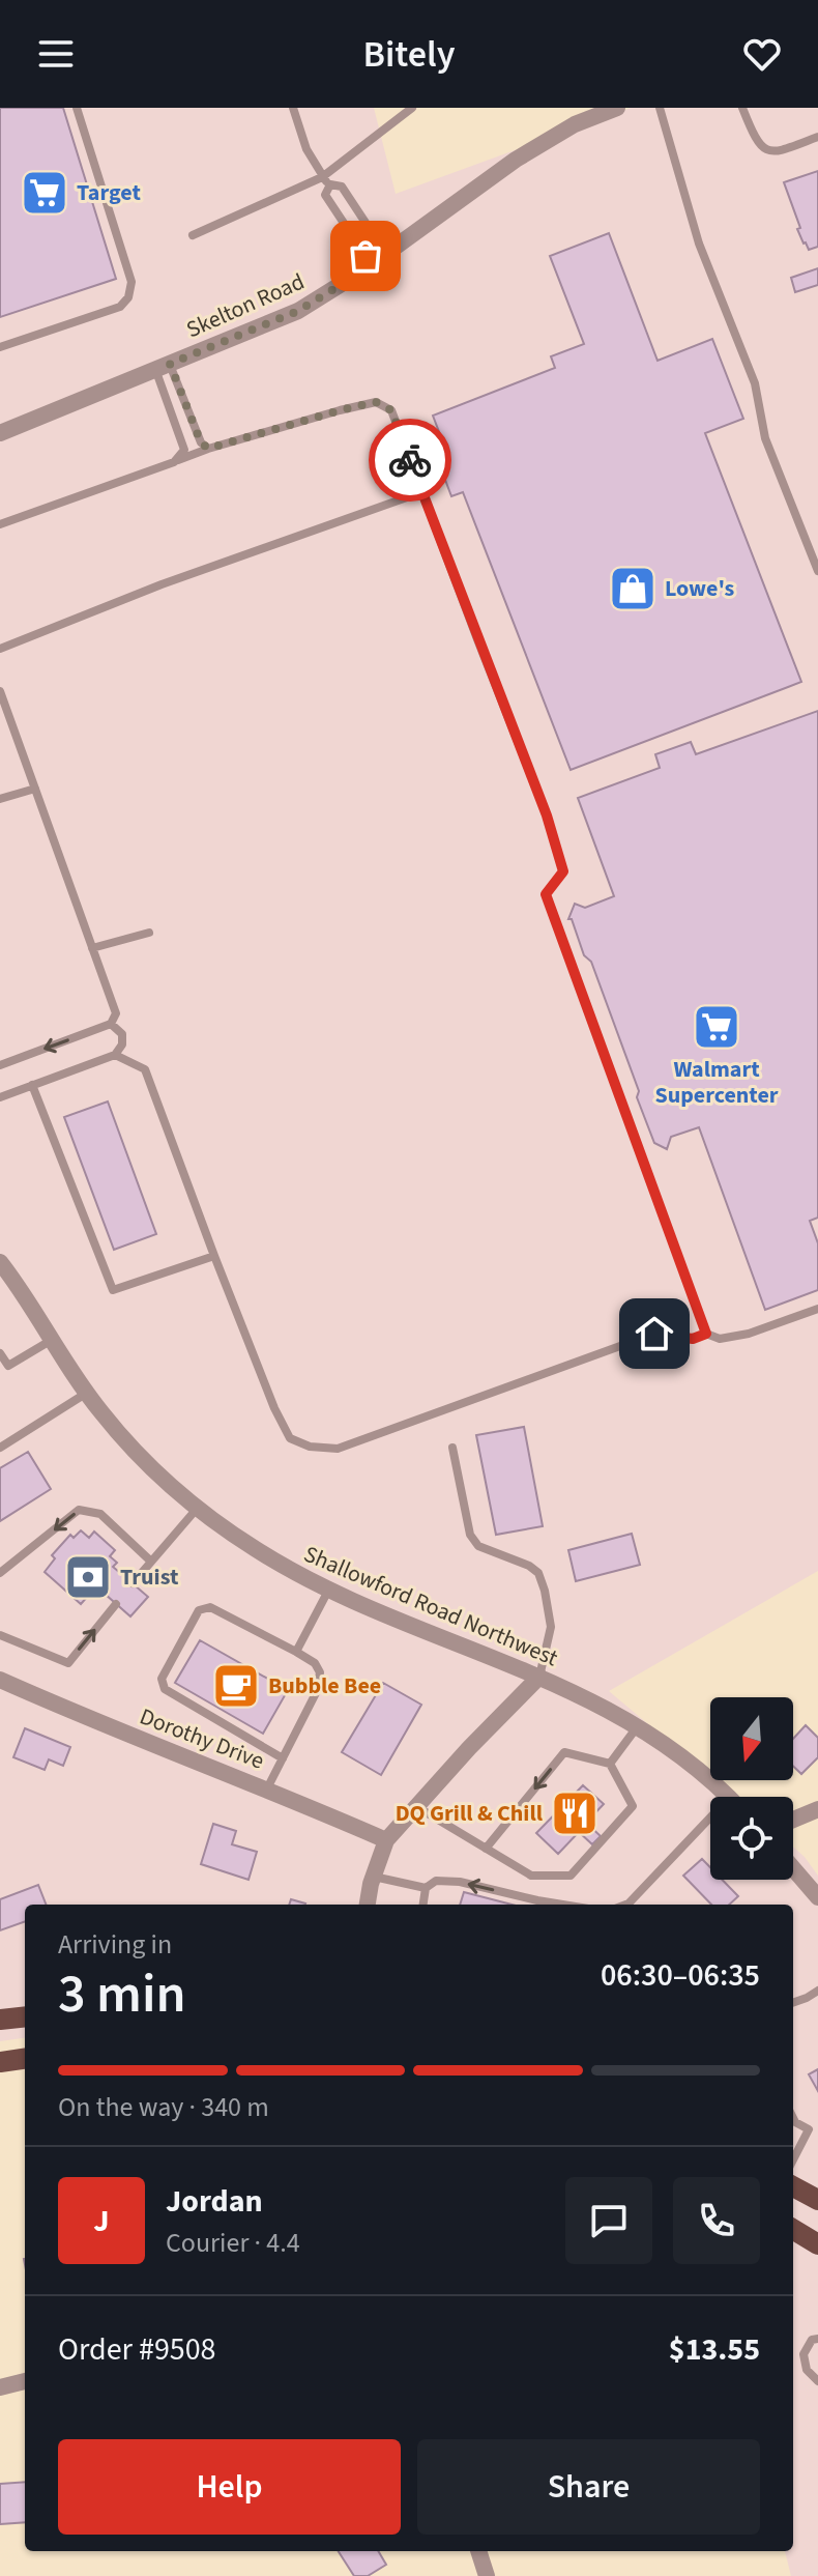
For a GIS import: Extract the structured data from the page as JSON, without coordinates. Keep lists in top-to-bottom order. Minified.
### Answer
{"streets":{"street":["Skelton Road","Shallowford Road Northwest","Dorothy Drive"]},"places":{"supermarket":["Target","Walmart Supercenter"],"shop":["Lowe's"],"bank":["Truist"],"cafe":["Bubble Bee"],"restaurant":["DQ Grill & Chill"]},"north":"bottom","page":{"header":"Bitely","heading":["3 min","Arriving in","06:30–06:35"],"panel":["Jordan","Courier · 4.4","Order #9508","$13.55"],"bar":"On the way · 340 m","round":"J","buttons":["Help","Share"]}}
